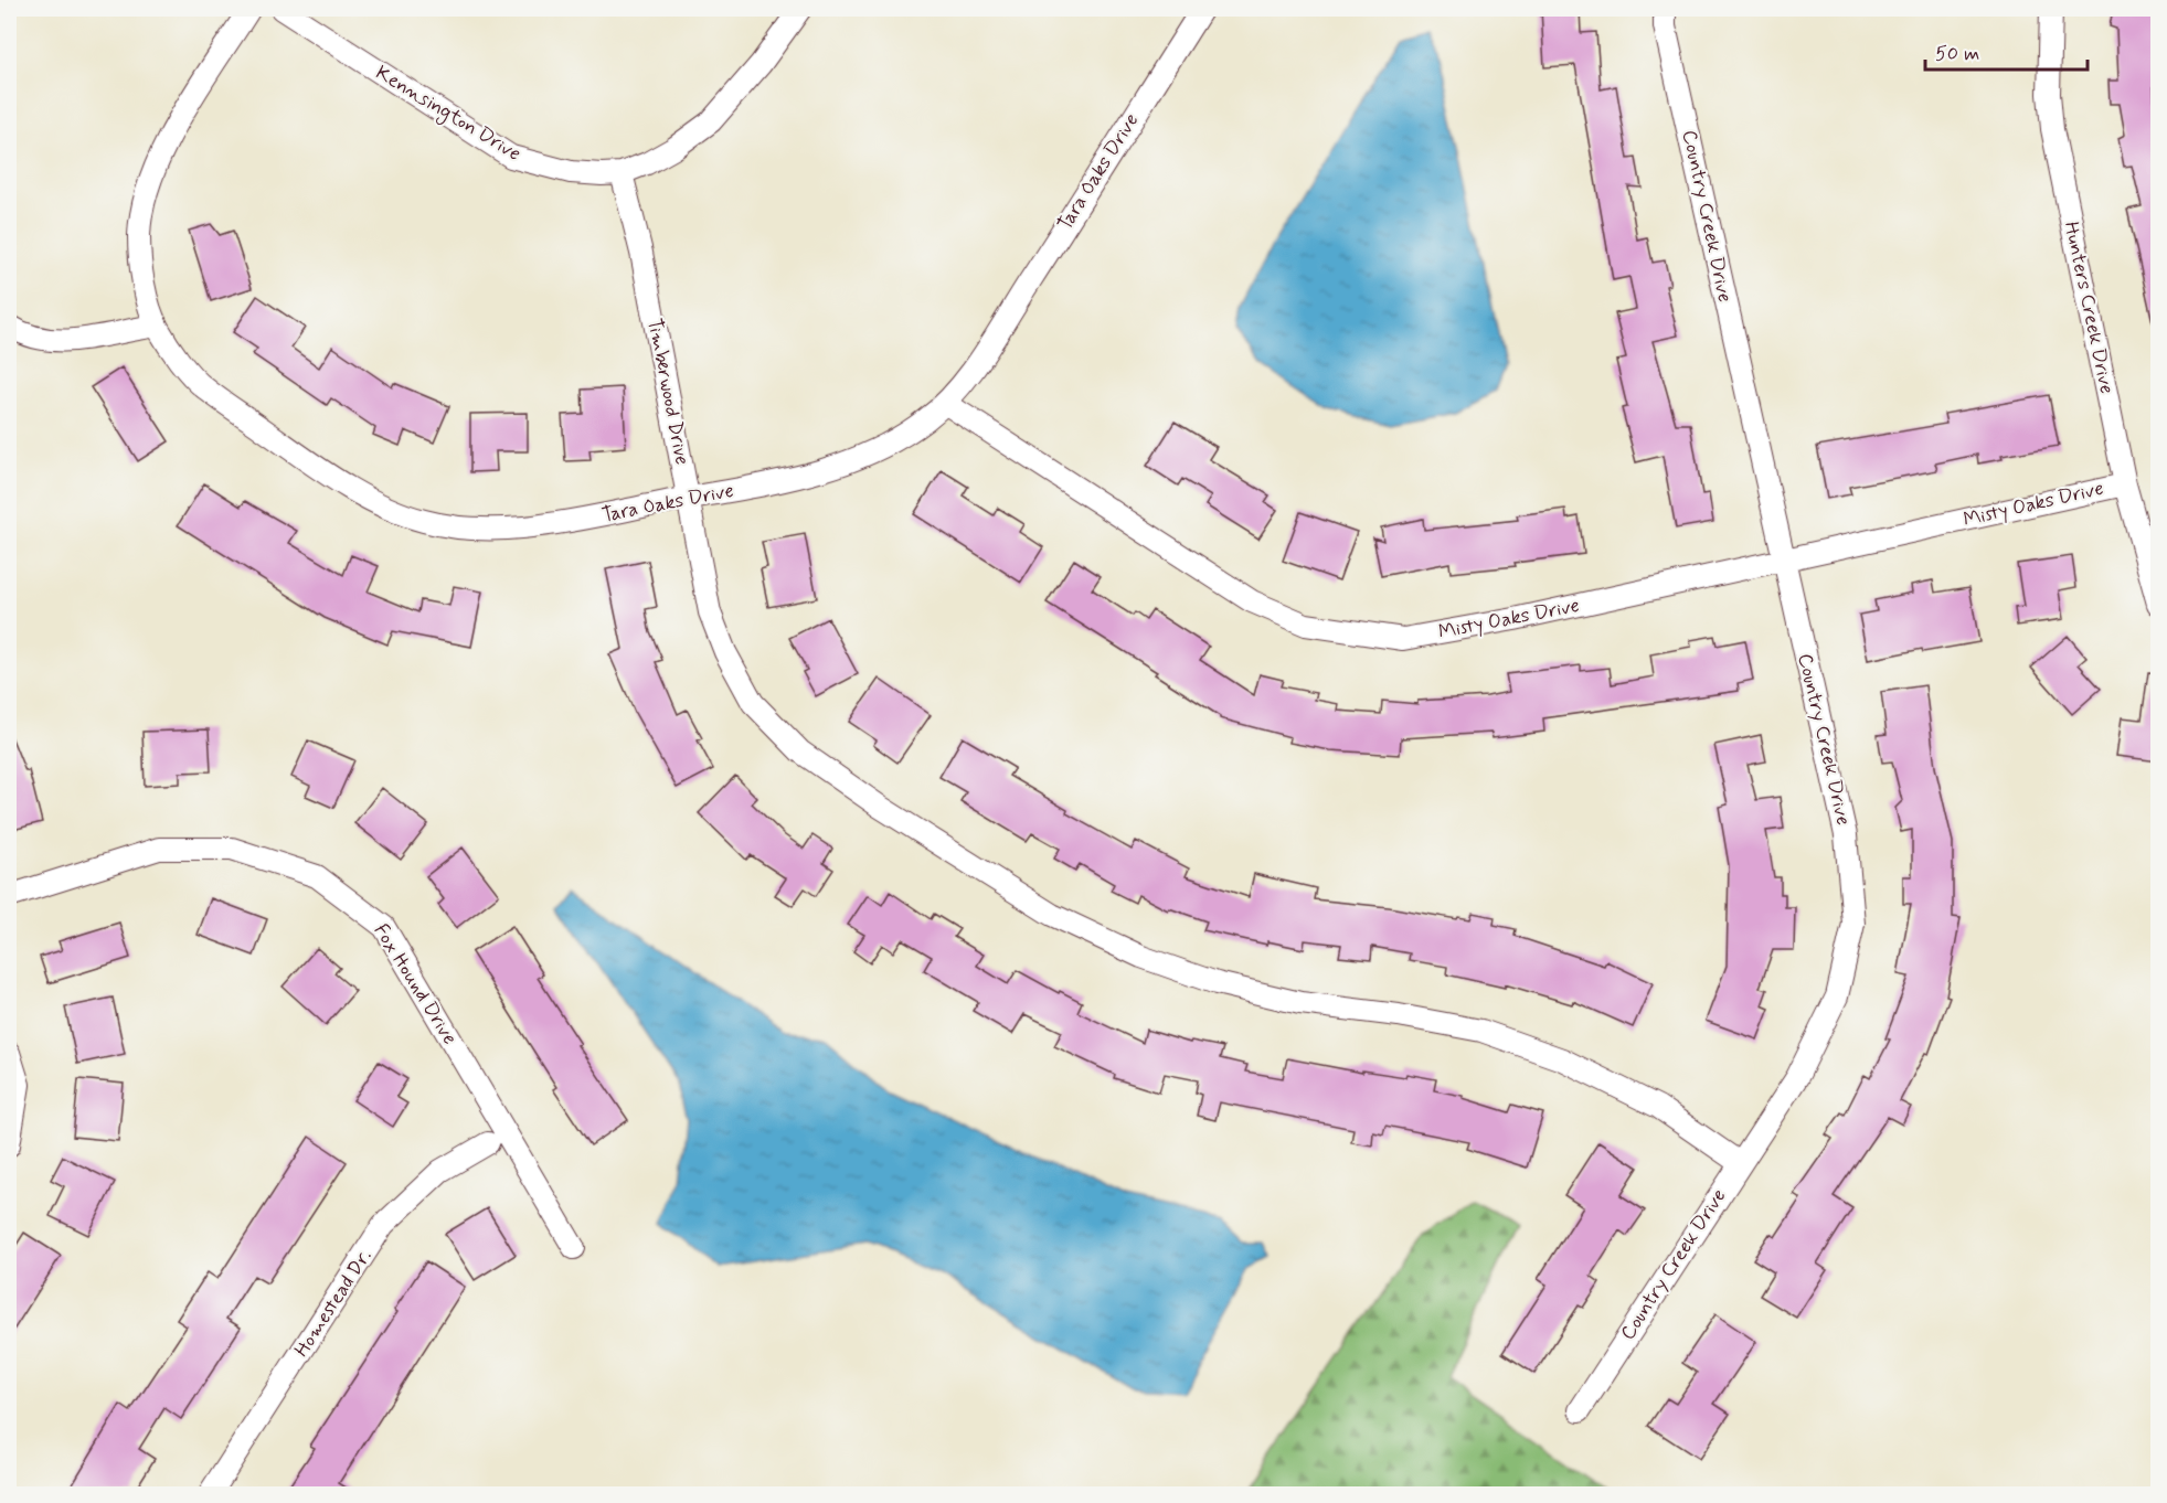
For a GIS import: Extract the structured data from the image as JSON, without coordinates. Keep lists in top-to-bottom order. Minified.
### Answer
{"streets":{"street":["Kennsington Drive","Tara Oaks Drive","Country Creek Drive","Hunters Creek Drive","Timberwood Drive","Misty Oaks Drive","Fox Hound Drive","Homestead Dr."]},"crossings":[["Kennsington Drive","Timberwood Drive"],["Tara Oaks Drive","Timberwood Drive"],["Tara Oaks Drive","Misty Oaks Drive"],["Country Creek Drive","Timberwood Drive"],["Country Creek Drive","Misty Oaks Drive"],["Hunters Creek Drive","Misty Oaks Drive"]],"scale_bar":"50 m"}
